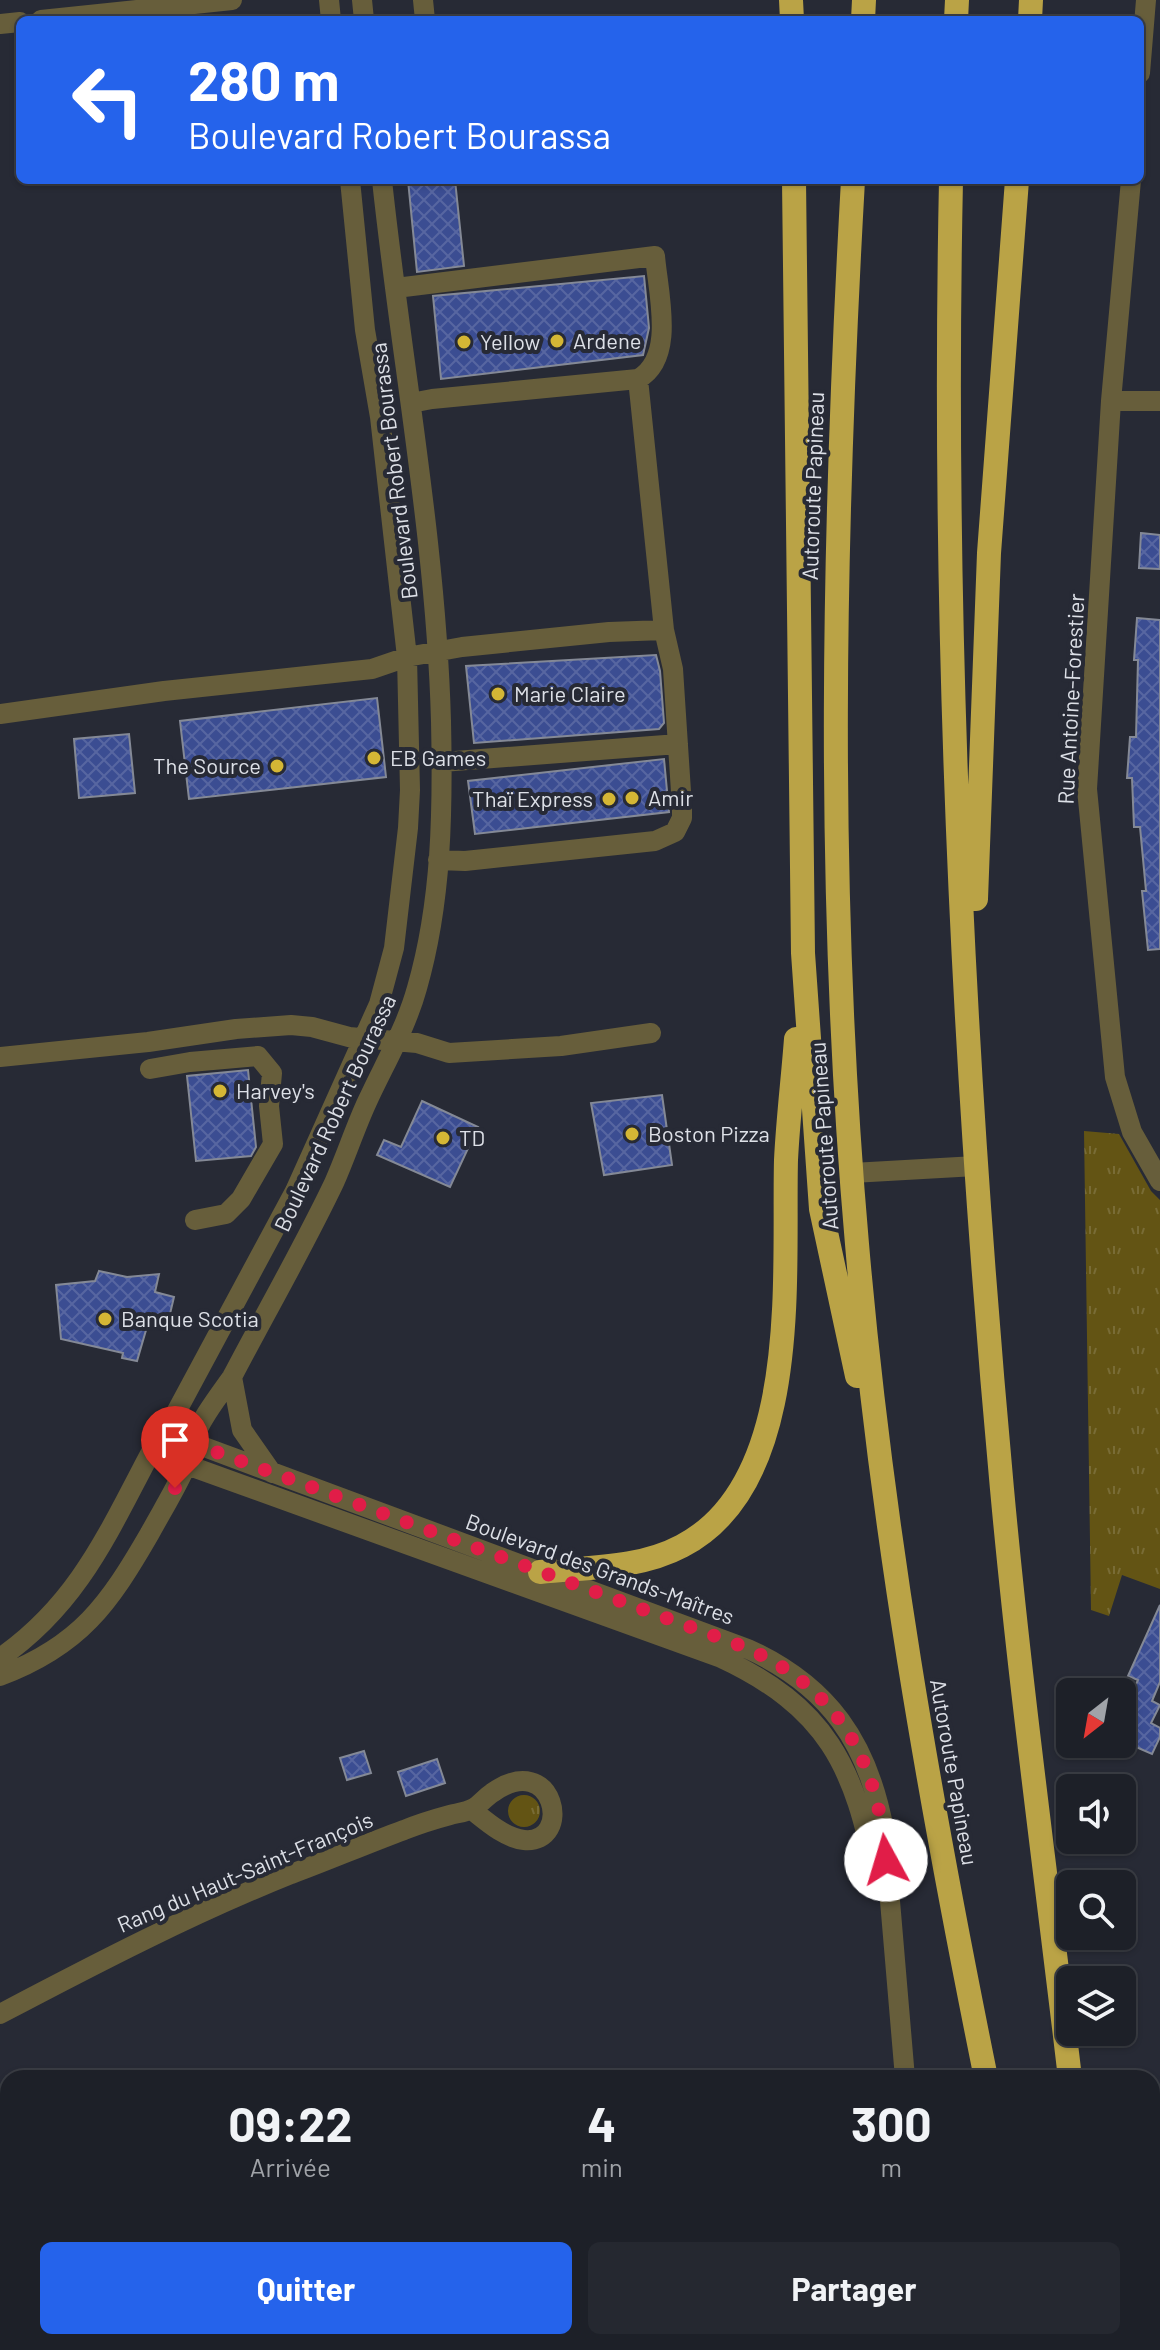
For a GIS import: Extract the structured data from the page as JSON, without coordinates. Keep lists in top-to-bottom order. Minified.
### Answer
{"streets":{"highway":["Autoroute Papineau"],"street":["Boulevard Robert Bourassa","Rue Antoine-Forestier","Boulevard des Grands-Maîtres","Rang du Haut-Saint-François"]},"crossings":[["Boulevard Robert Bourassa","Boulevard des Grands-Maîtres"]],"places":["Ardene","Yellow","Marie Claire","EB Games","The Source","Amir","Thaï Express","Harvey's","Boston Pizza","TD","Banque Scotia"],"north":"bottom left","page":{"turn":["280 m","Boulevard Robert Bourassa"],"eta":["09:22","Arrivée","4","min","300","m"],"buttons":["Quitter","Partager"]}}
